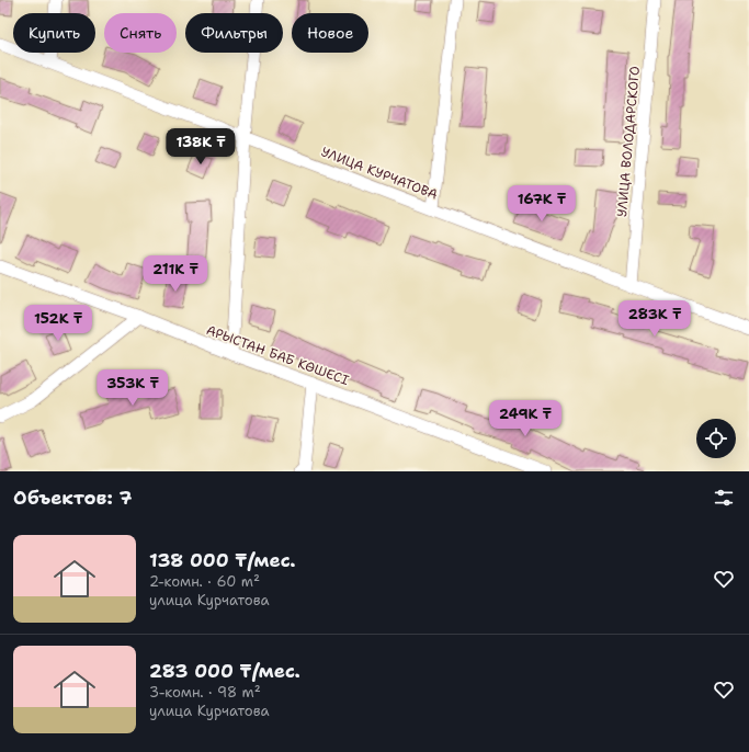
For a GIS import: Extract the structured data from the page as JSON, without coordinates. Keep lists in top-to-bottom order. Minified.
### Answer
{"streets":{"street":["УЛИЦА ВОЛОДАРСКОГО","УЛИЦА КУРЧАТОВА","АРЫСТАН БАБ КӨШЕСІ"]},"crossings":[["УЛИЦА ВОЛОДАРСКОГО","УЛИЦА КУРЧАТОВА"]],"page":{"chip":["Купить","Снять","Фильтры","Новое"],"price":["138K ₸","167K ₸","211K ₸","283K ₸","152K ₸","353K ₸","249K ₸"],"heading":"Объектов: 7","list":[{"name":"138 000 ₸/мес.","note":"2-комн. · 60 m² · улица Курчатова"},{"name":"283 000 ₸/мес.","note":"3-комн. · 98 m² · улица Курчатова"}]}}
